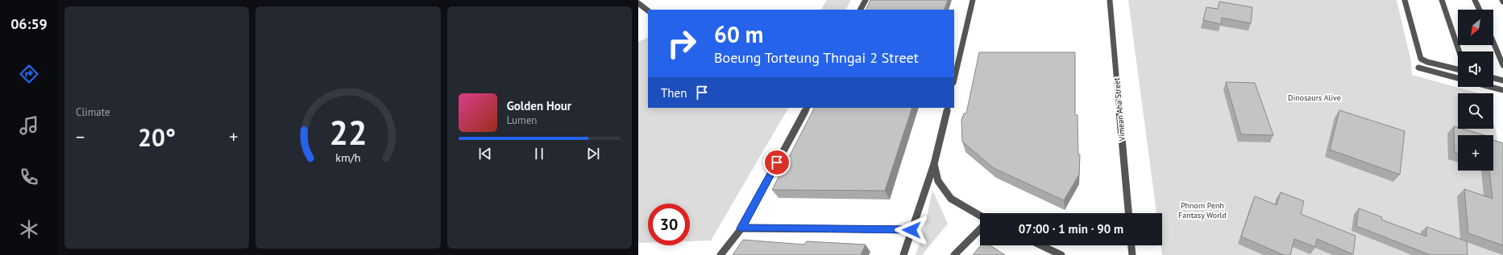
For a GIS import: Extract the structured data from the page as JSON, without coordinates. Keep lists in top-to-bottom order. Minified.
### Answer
{"streets":{"street":["Vimean Aha Street"]},"parks":["Dinosaurs Alive","Phnom Penh Fantasy World"],"north":"bottom left","page":{"tabs":"06:59","tile":"Climate","map_buttons":"+","turn":["60 m","Boeung Torteung Thngai 2 Street"],"then":"Then","song":["Golden Hour","Lumen"],"heat":["−","20°","+"],"limit":"30","trip":"07:00 · 1 min · 90 m","gauge":["22","km/h"]}}
